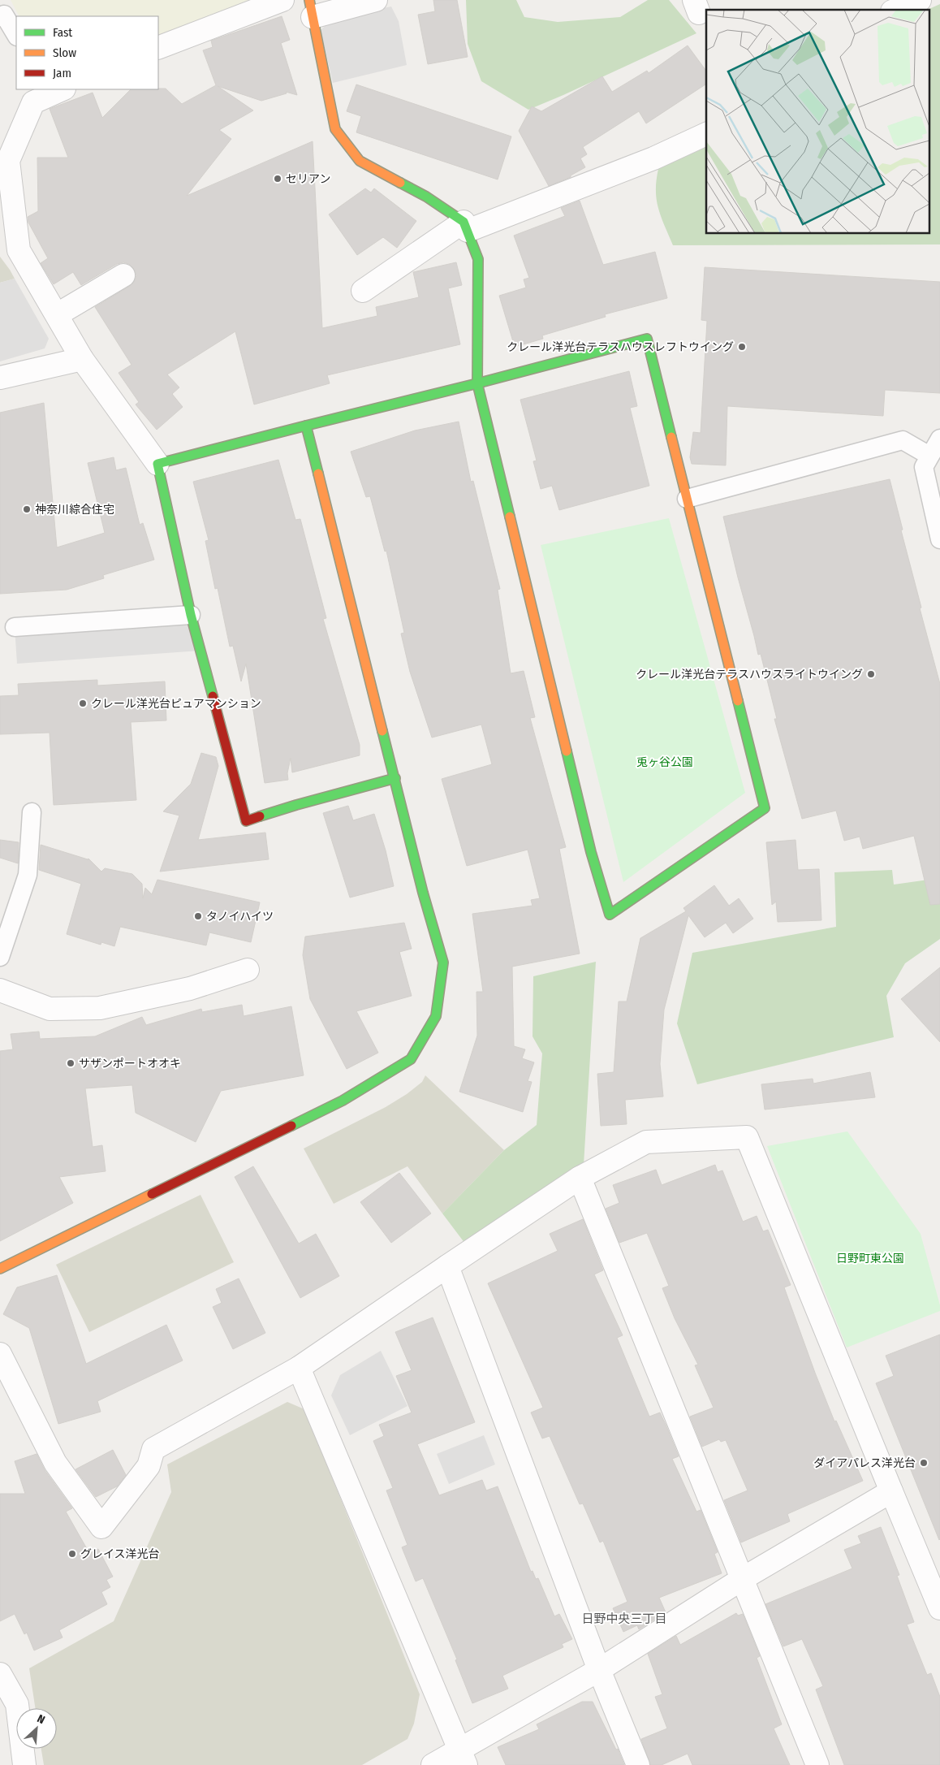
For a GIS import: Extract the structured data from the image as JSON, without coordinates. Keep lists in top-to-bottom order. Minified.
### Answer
{"districts":["日野中央三丁目"],"parks":["兎ヶ谷公園","日野町東公園"],"places":["セリアン","クレール洋光台テラスハウスレフトウイング","神奈川綜合住宅","クレール洋光台テラスハウスライトウイング","クレール洋光台ピュアマンション","タノイハイツ","サザンポートオオキ","ダイアパレス洋光台","グレイス洋光台"],"legend":["Fast","Slow","Jam"],"north":"top right"}
